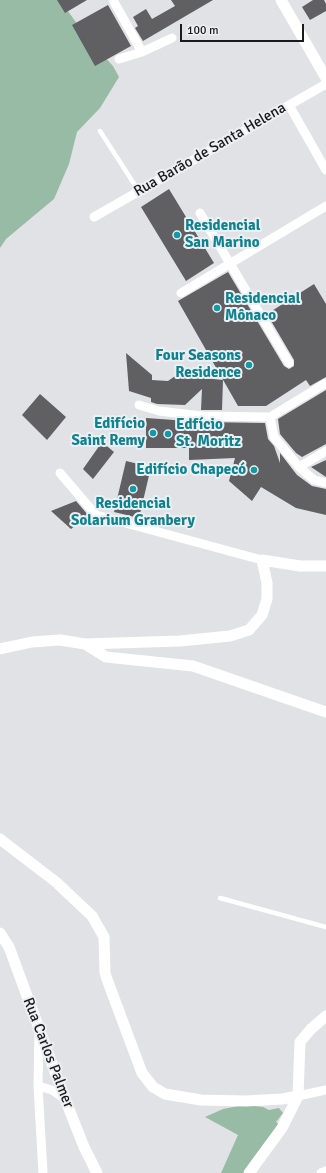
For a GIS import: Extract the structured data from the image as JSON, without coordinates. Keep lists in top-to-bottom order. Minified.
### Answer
{"streets":{"street":["Rua Barão de Santa Helena","Rua Carlos Palmer"]},"places":["Residencial San Marino","Residencial Mônaco","Four Seasons Residence","Edifício Saint Remy","Edfício St. Moritz","Edifício Chapecó","Residencial Solarium Granbery"],"scale_bar":"100 m"}
